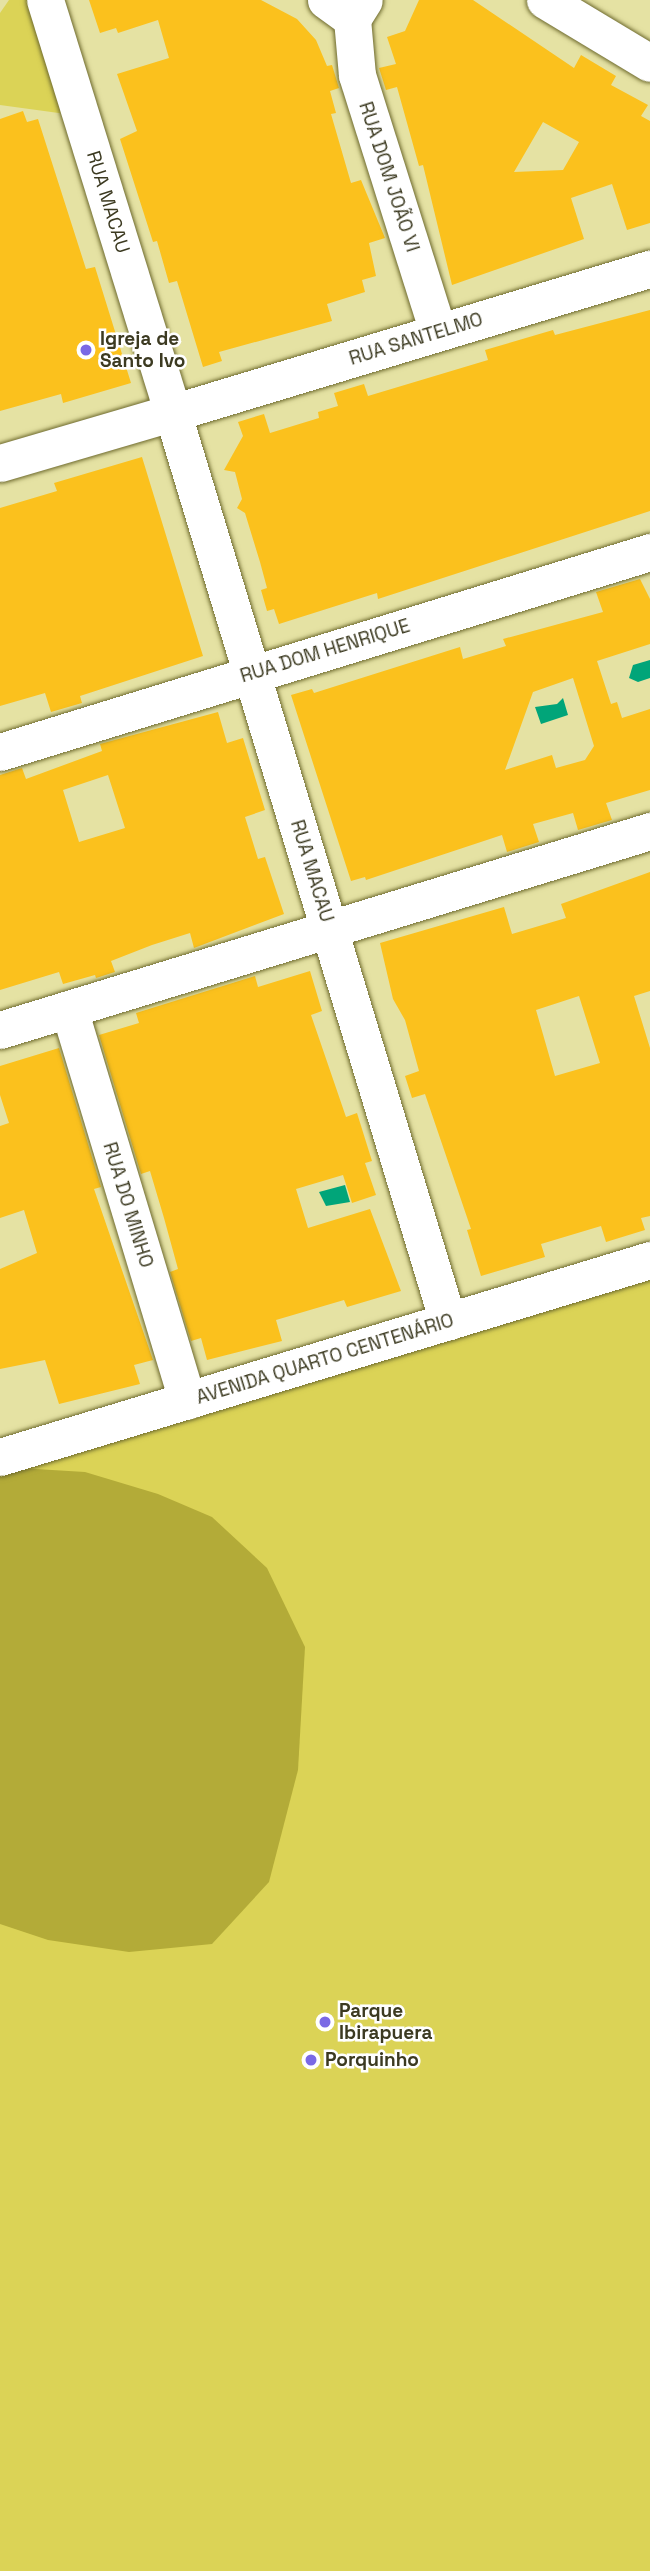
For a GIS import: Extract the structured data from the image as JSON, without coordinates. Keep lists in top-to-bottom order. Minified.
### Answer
{"streets":{"street":["RUA DOM JOÃO VI","RUA MACAU","RUA SANTELMO","RUA DOM HENRIQUE","RUA DO MINHO","AVENIDA QUARTO CENTENÁRIO"]},"crossings":[["RUA DOM JOÃO VI","RUA SANTELMO"],["RUA MACAU","RUA SANTELMO"],["RUA MACAU","RUA DOM HENRIQUE"],["RUA MACAU","AVENIDA QUARTO CENTENÁRIO"],["RUA DO MINHO","AVENIDA QUARTO CENTENÁRIO"]],"places":["Igreja de Santo Ivo","Parque Ibirapuera","Porquinho"]}
